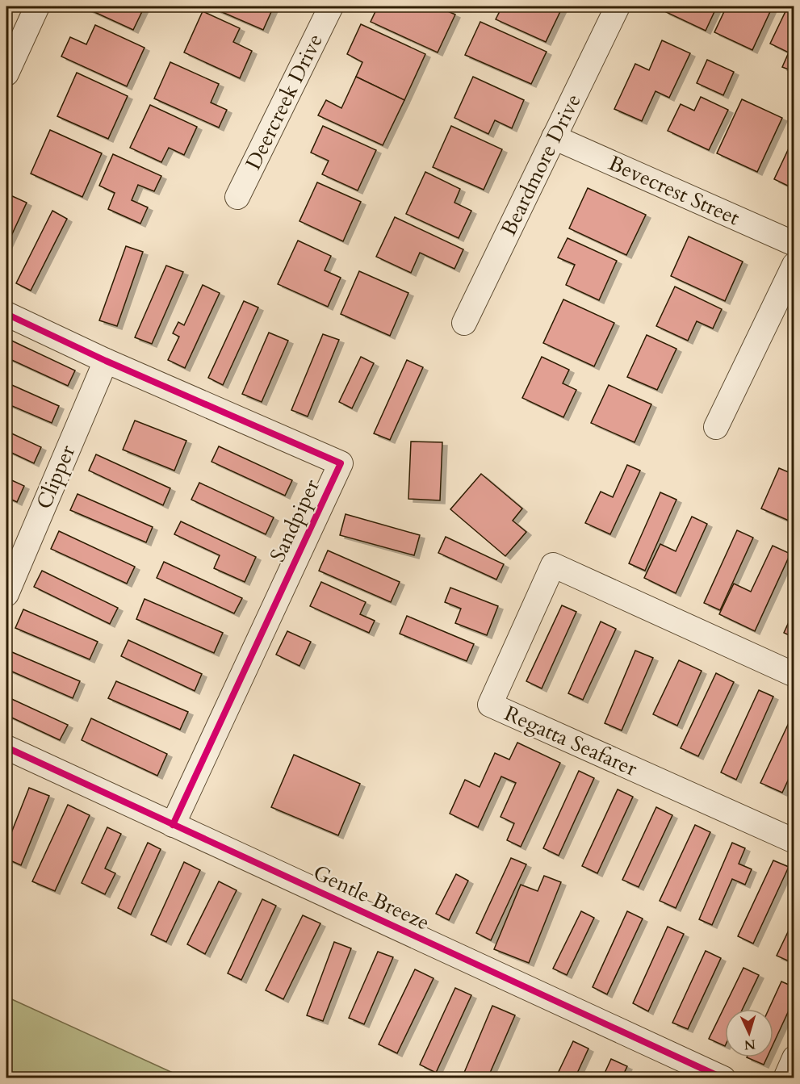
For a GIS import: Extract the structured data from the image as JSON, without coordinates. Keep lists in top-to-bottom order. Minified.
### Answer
{"streets":{"street":["Deercreek Drive","Beardmore Drive","Bevecrest Street","Clipper","Sandpiper","Regatta Seafarer","Gentle Breeze"]},"crossings":[["Beardmore Drive","Bevecrest Street"],["Clipper","Sandpiper"],["Sandpiper","Gentle Breeze"]],"north":"bottom"}
